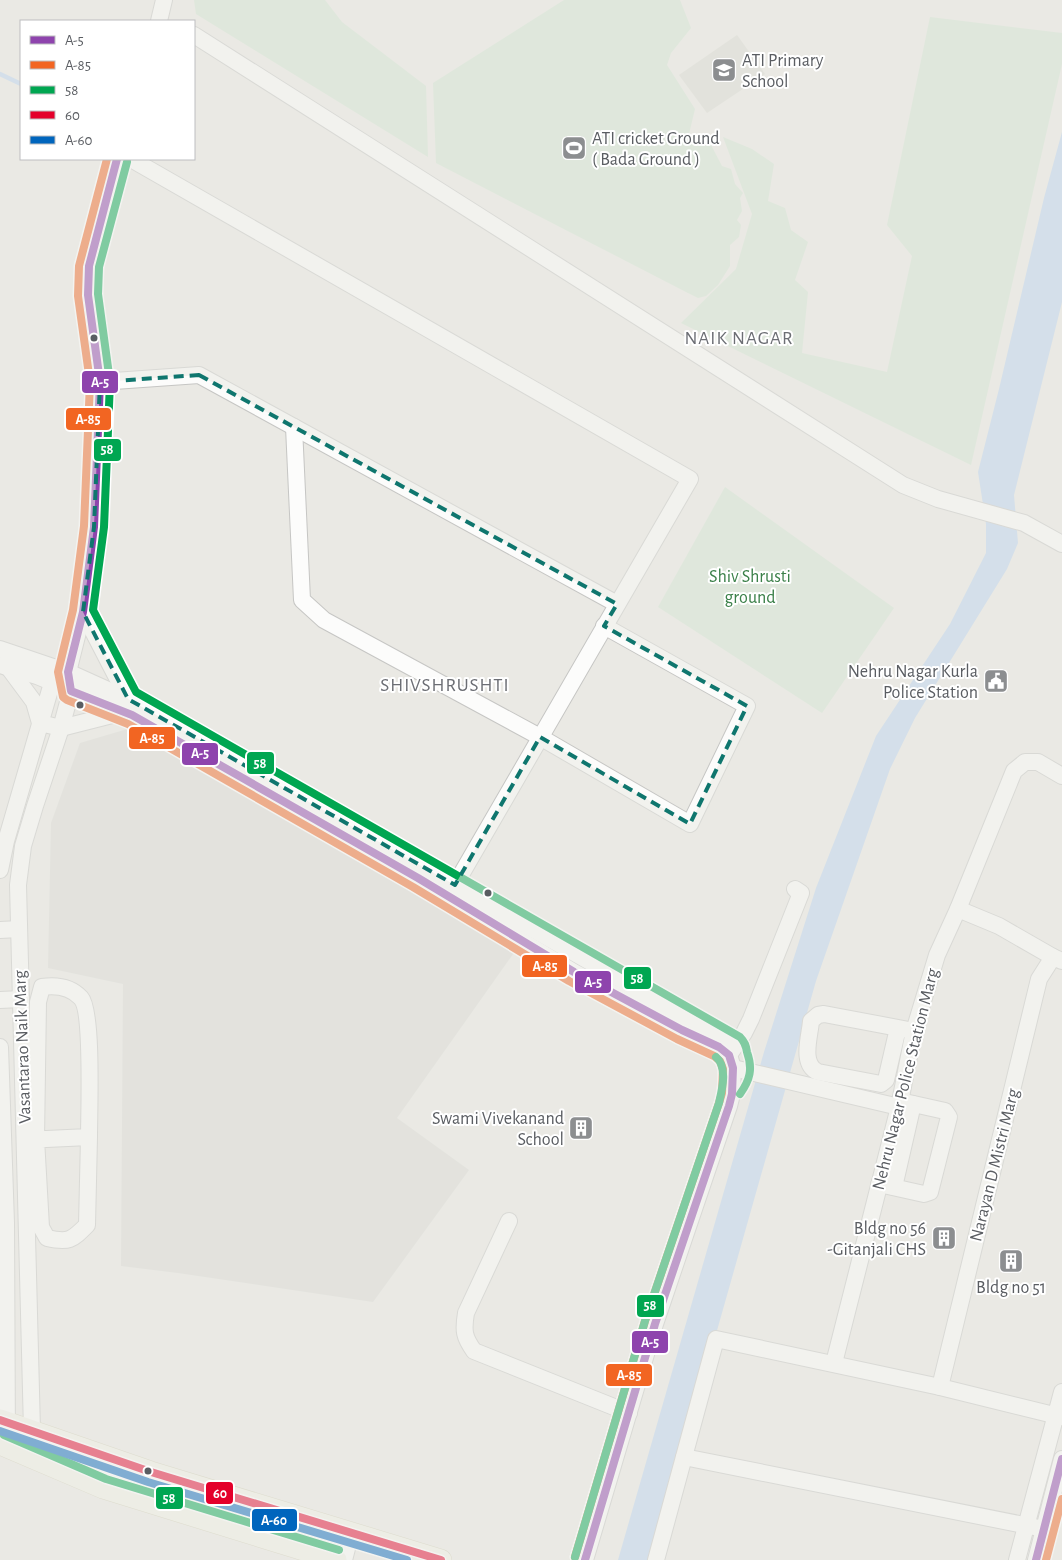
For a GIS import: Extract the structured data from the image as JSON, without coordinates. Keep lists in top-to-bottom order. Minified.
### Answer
{"streets":{"street":["Vasantarao Naik Marg","Nehru Nagar Police Station Marg","Narayan D Mistri Marg"]},"districts":["NAIK NAGAR","SHIVSHRUSHTI"],"parks":["Shiv Shrusti ground"],"places":{"school or university":["ATI Primary School"],"sports":["ATI cricket Ground ( Bada Ground )"],"public building":["Nehru Nagar Kurla Police Station"],"building":["Swami Vivekanand School","Bldg no 56 -Gitanjali CHS","Bldg no 51"]},"lines":["transit line A-5","transit line A-85","transit line 58","transit line 60","transit line A-60"],"legend":["A-5","A-85","58","60","A-60"]}
